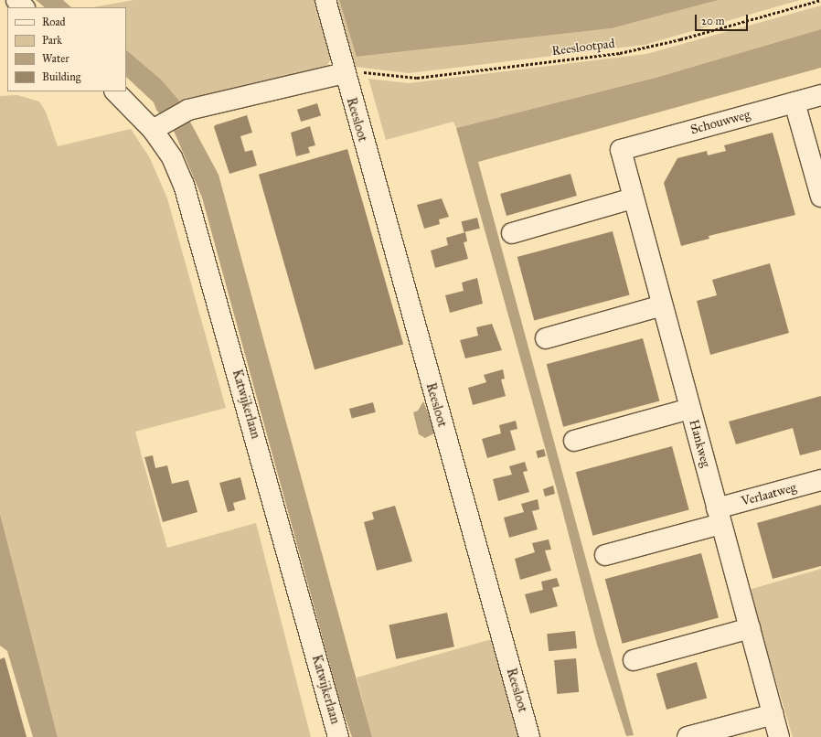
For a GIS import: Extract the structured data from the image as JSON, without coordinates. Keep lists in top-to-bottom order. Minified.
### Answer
{"streets":{"street":["Reesloot","Schouwweg","Katwijkerlaan","Hankweg","Verlaatweg"],"path":["Reeslootpad"]},"crossings":[["Reeslootpad","Reesloot"],["Schouwweg","Hankweg"],["Hankweg","Verlaatweg"]],"legend":["Road","Park","Water","Building"],"scale_bar":"20 m"}
